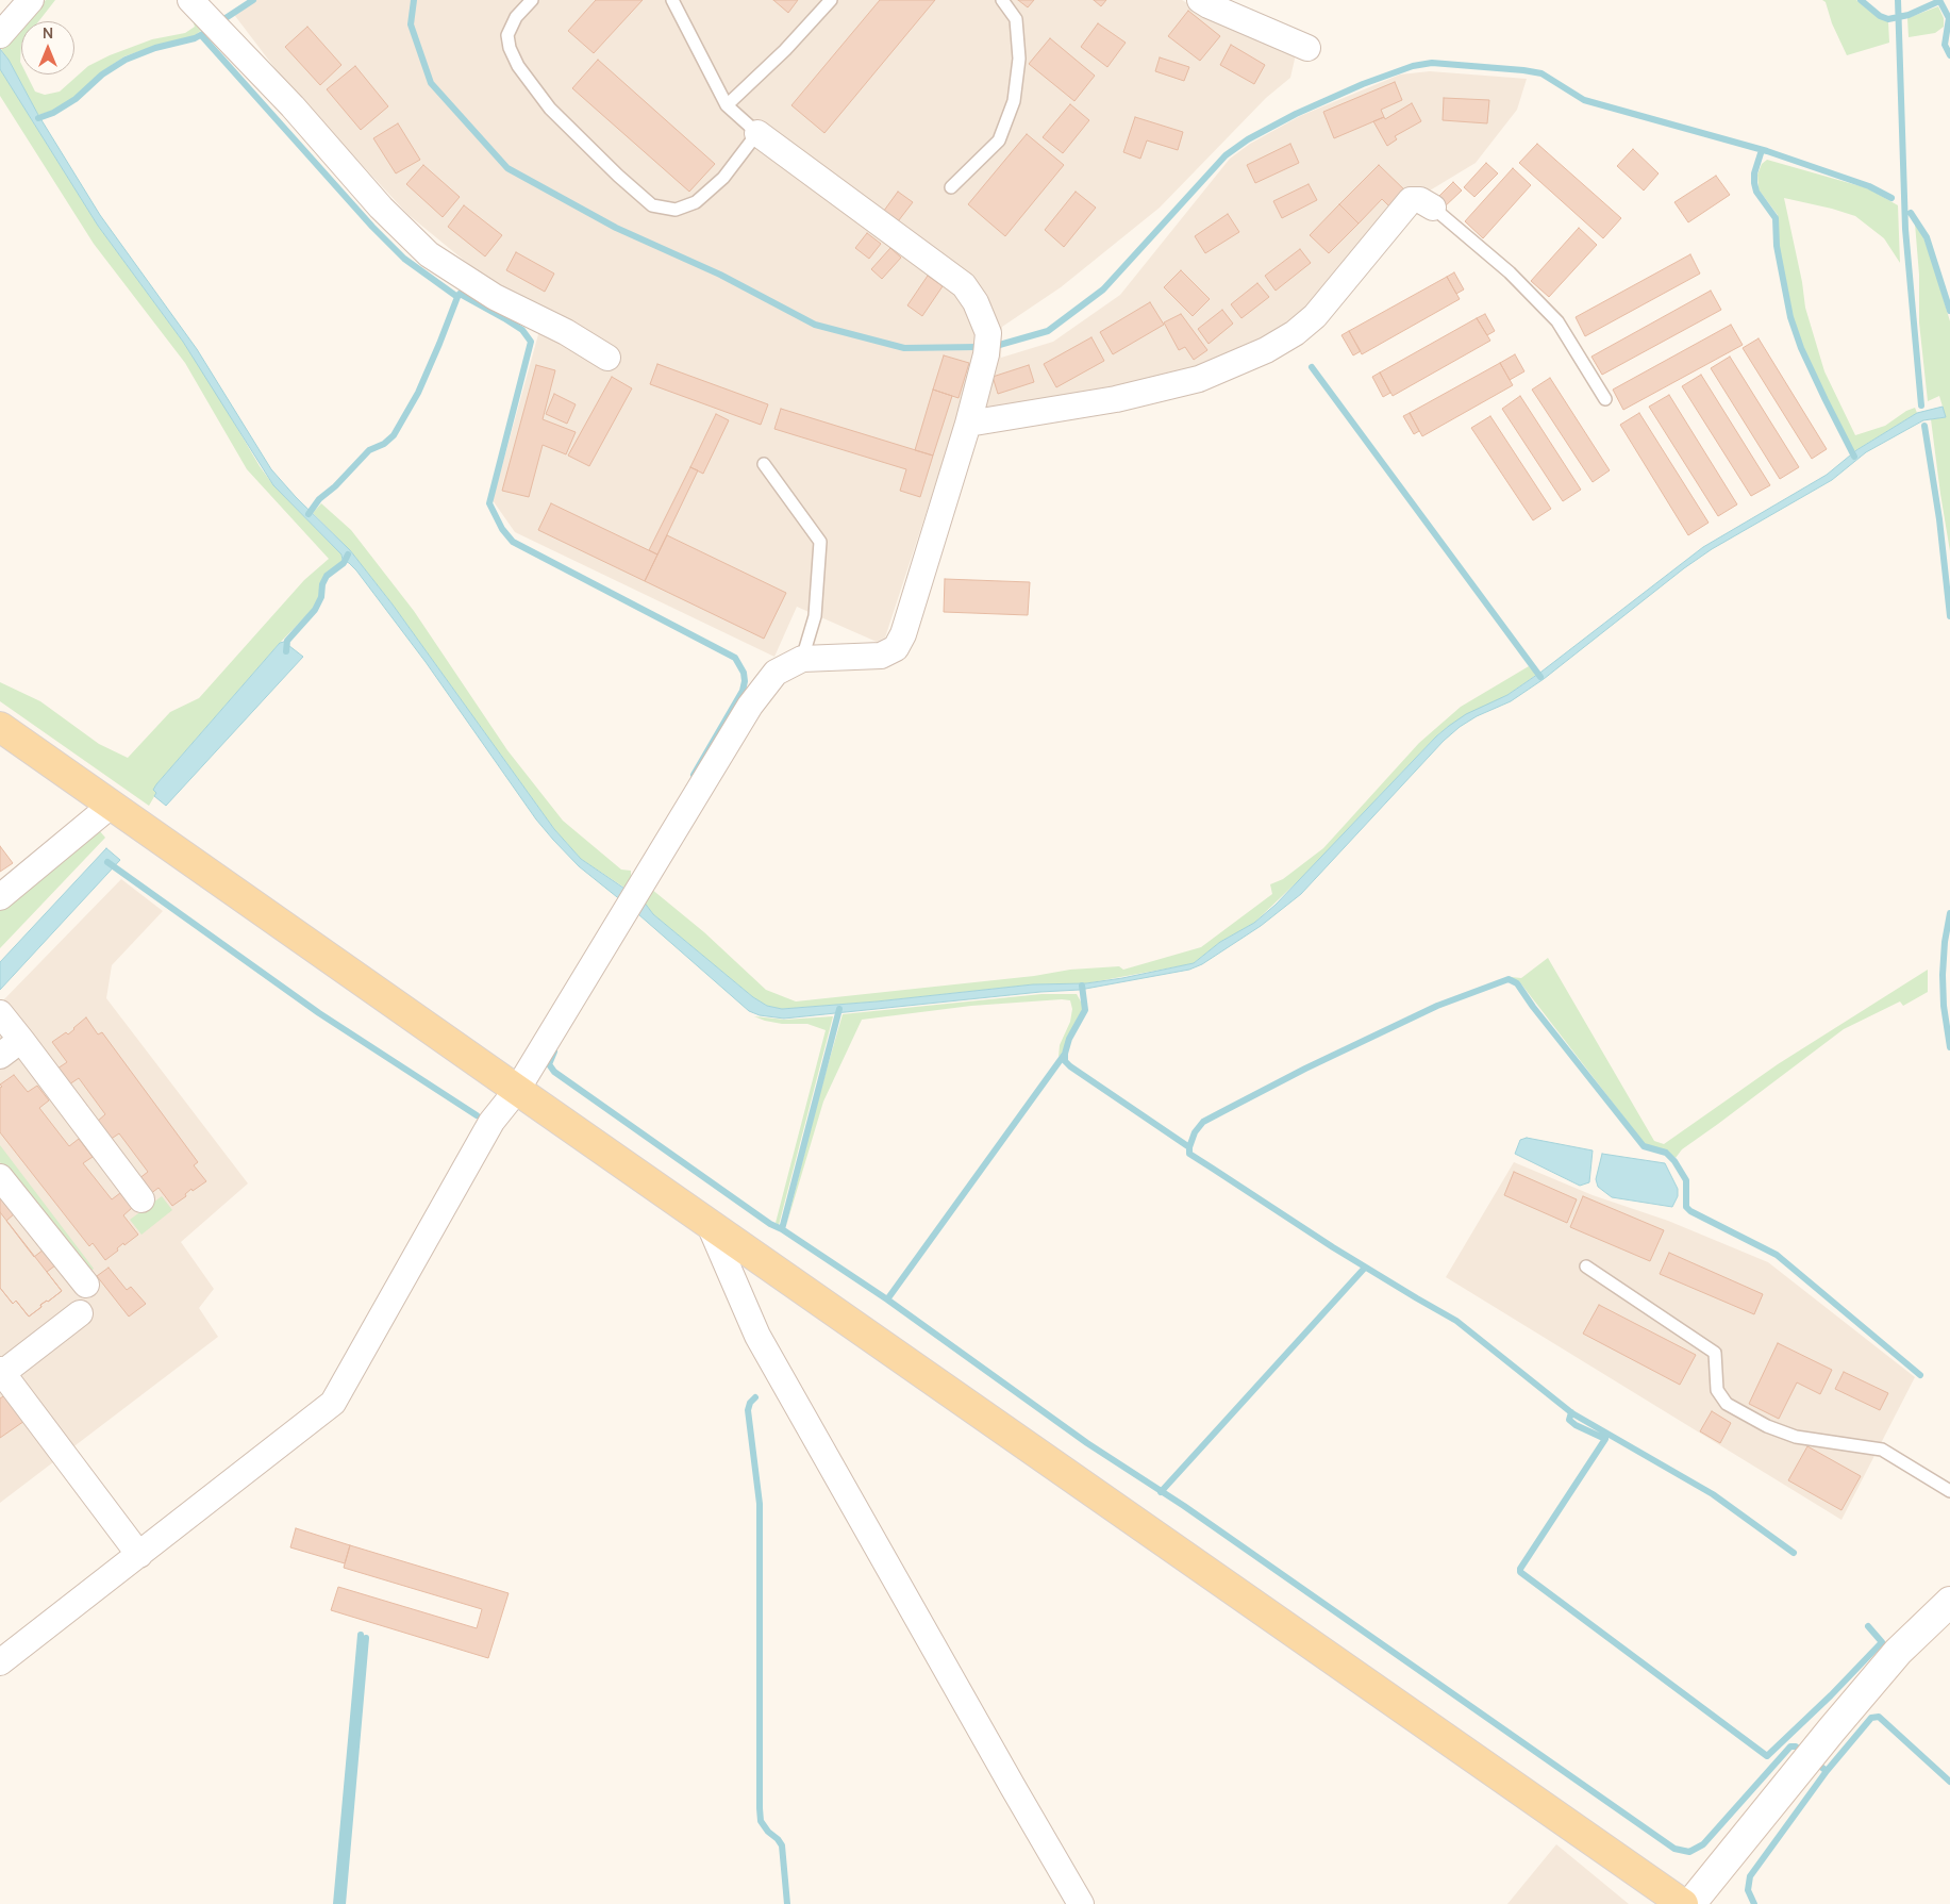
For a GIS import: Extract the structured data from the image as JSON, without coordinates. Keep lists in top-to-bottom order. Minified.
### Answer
{"north":"top"}
